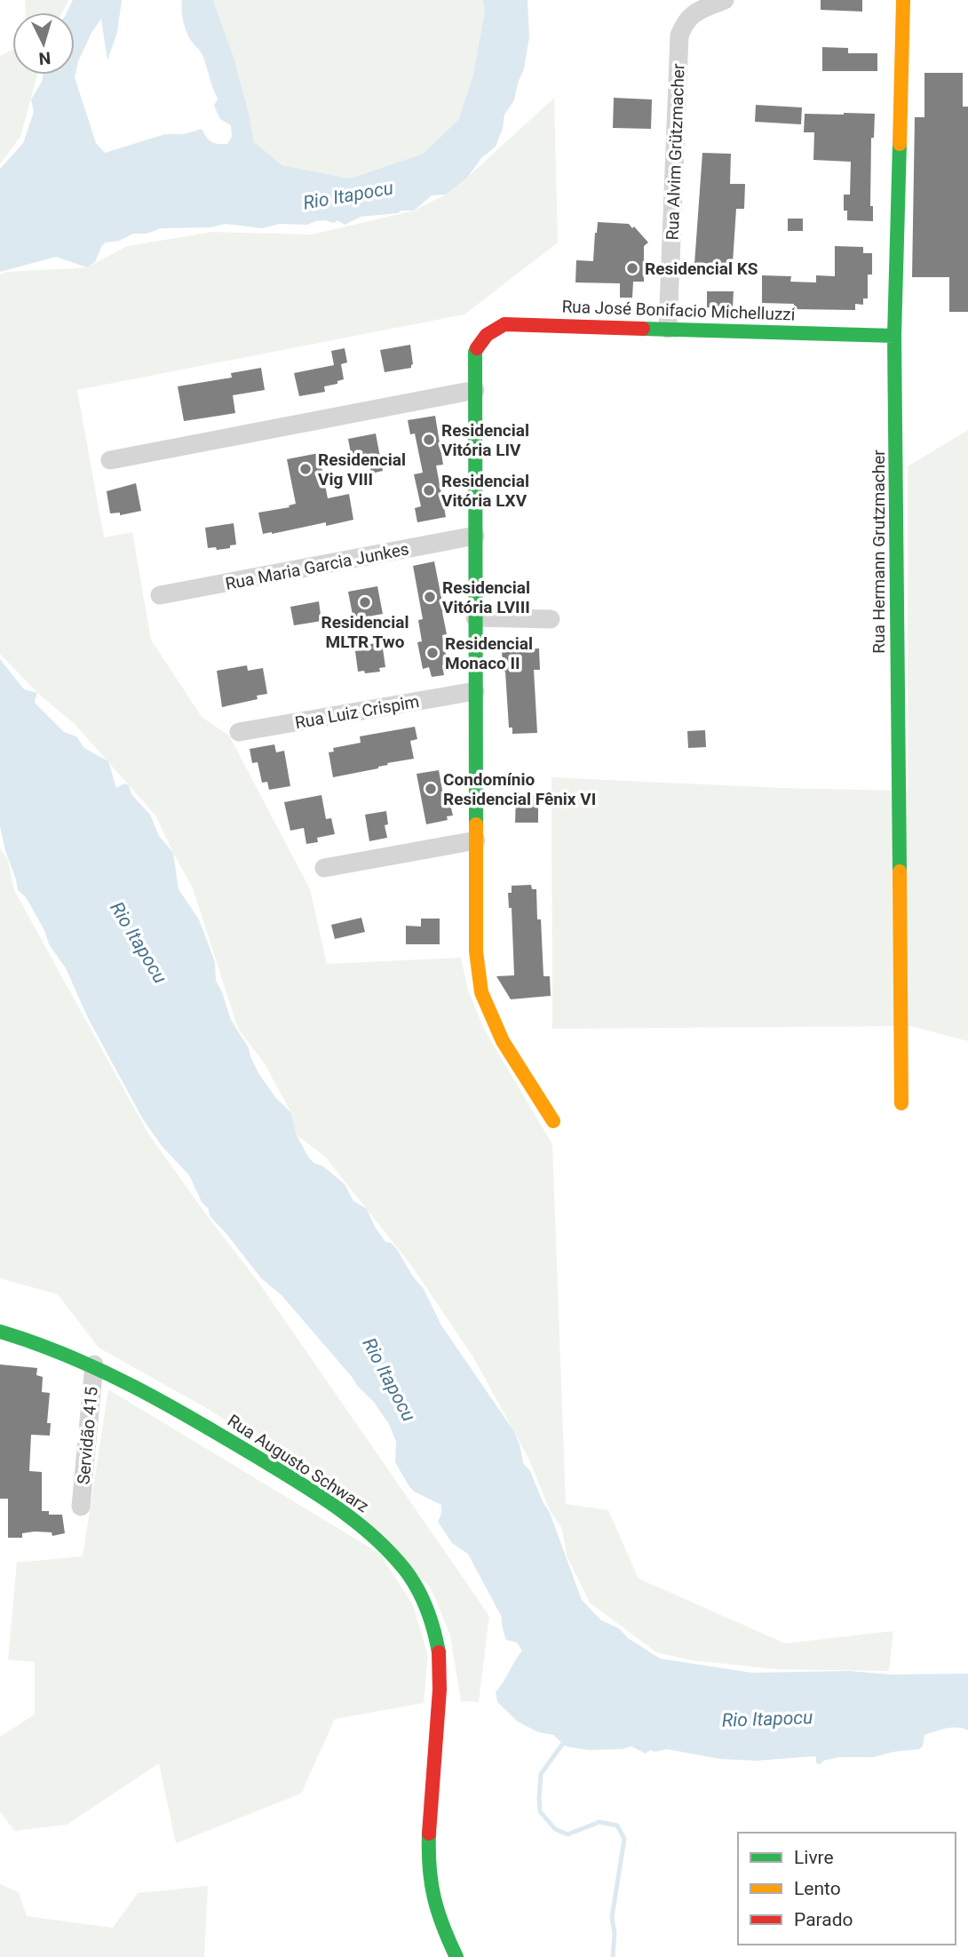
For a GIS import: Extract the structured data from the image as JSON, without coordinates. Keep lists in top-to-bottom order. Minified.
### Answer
{"streets":{"street":["Rua Alvim Grützmacher","Rua José Bonifacio Michelluzzi","Rua Hermann Grutzmacher","Rua Maria Garcia Junkes","Rua Luiz Crispim","Servidão 415","Rua Augusto Schwarz"]},"crossings":[["Rua Alvim Grützmacher","Rua José Bonifacio Michelluzzi"],["Rua José Bonifacio Michelluzzi","Rua Hermann Grutzmacher"],["Servidão 415","Rua Augusto Schwarz"]],"water":["Rio Itapocu"],"places":["Residencial KS","Residencial Vitória LIV","Residencial Vig VIII","Residencial Vitória LXV","Residencial Vitória LVIII","Residencial MLTR Two","Residencial Monaco II","Condomínio Residencial Fênix VI"],"legend":["Livre","Lento","Parado"],"north":"bottom"}
